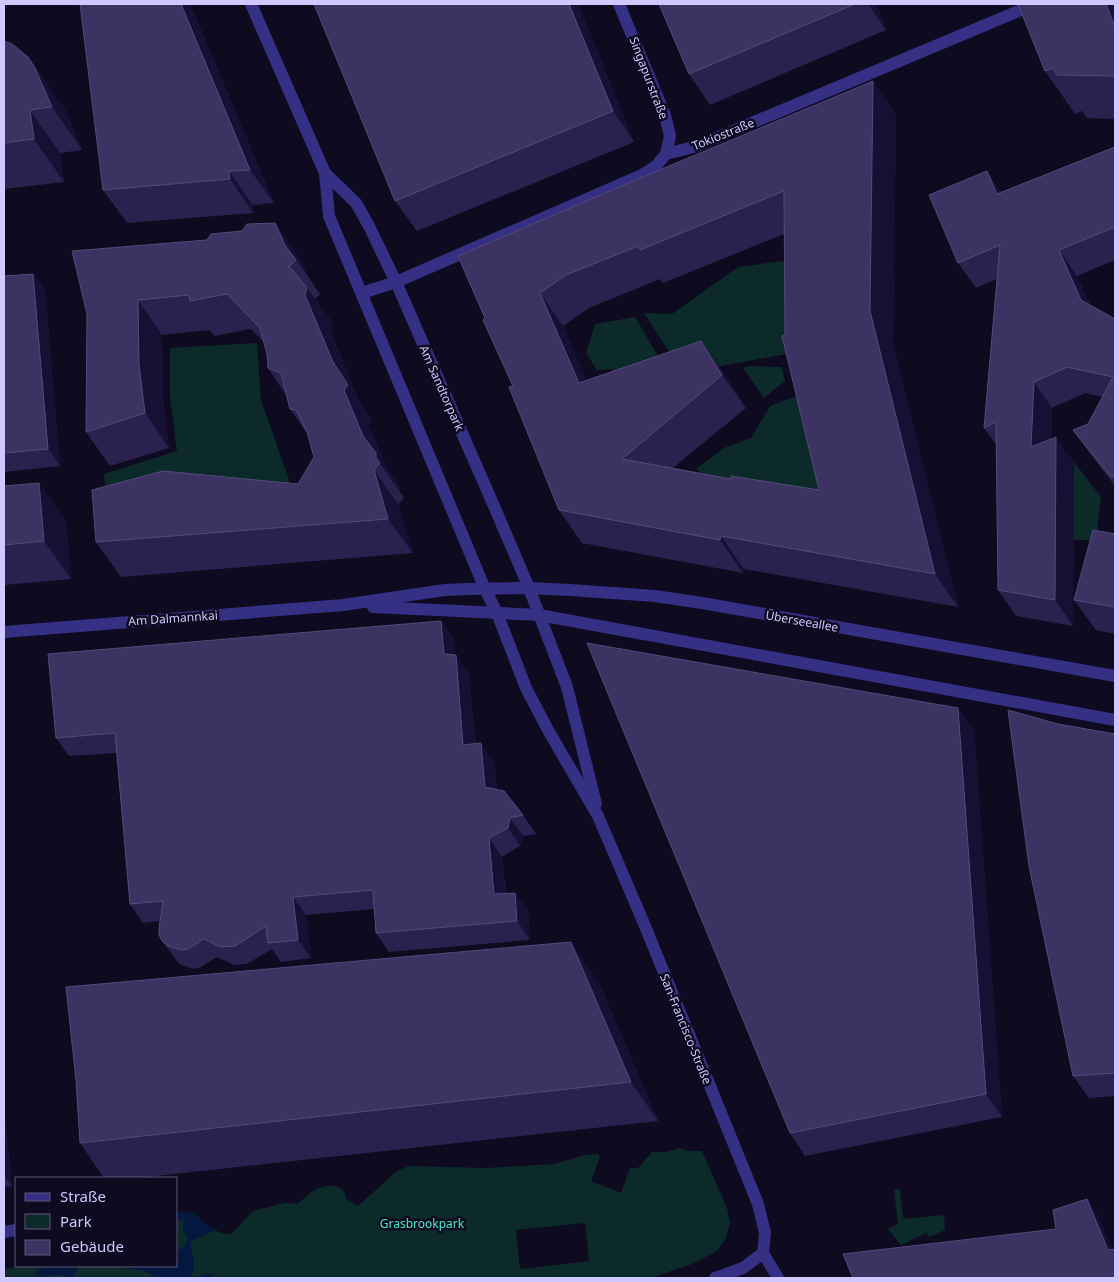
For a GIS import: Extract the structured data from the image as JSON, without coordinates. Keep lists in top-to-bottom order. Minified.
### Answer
{"streets":{"street":["Singapurstraße","Tokiostraße","Am Sandtorpark","Am Dalmannkai","Überseeallee","San-Francisco-Straße"]},"crossings":[["Singapurstraße","Tokiostraße"],["Tokiostraße","Am Sandtorpark"],["Am Sandtorpark","Am Dalmannkai"],["Am Sandtorpark","Überseeallee"],["Am Sandtorpark","San-Francisco-Straße"],["Am Dalmannkai","Überseeallee"],["Am Dalmannkai","San-Francisco-Straße"]],"parks":["Grasbrookpark"],"legend":["Straße","Park","Gebäude"]}
